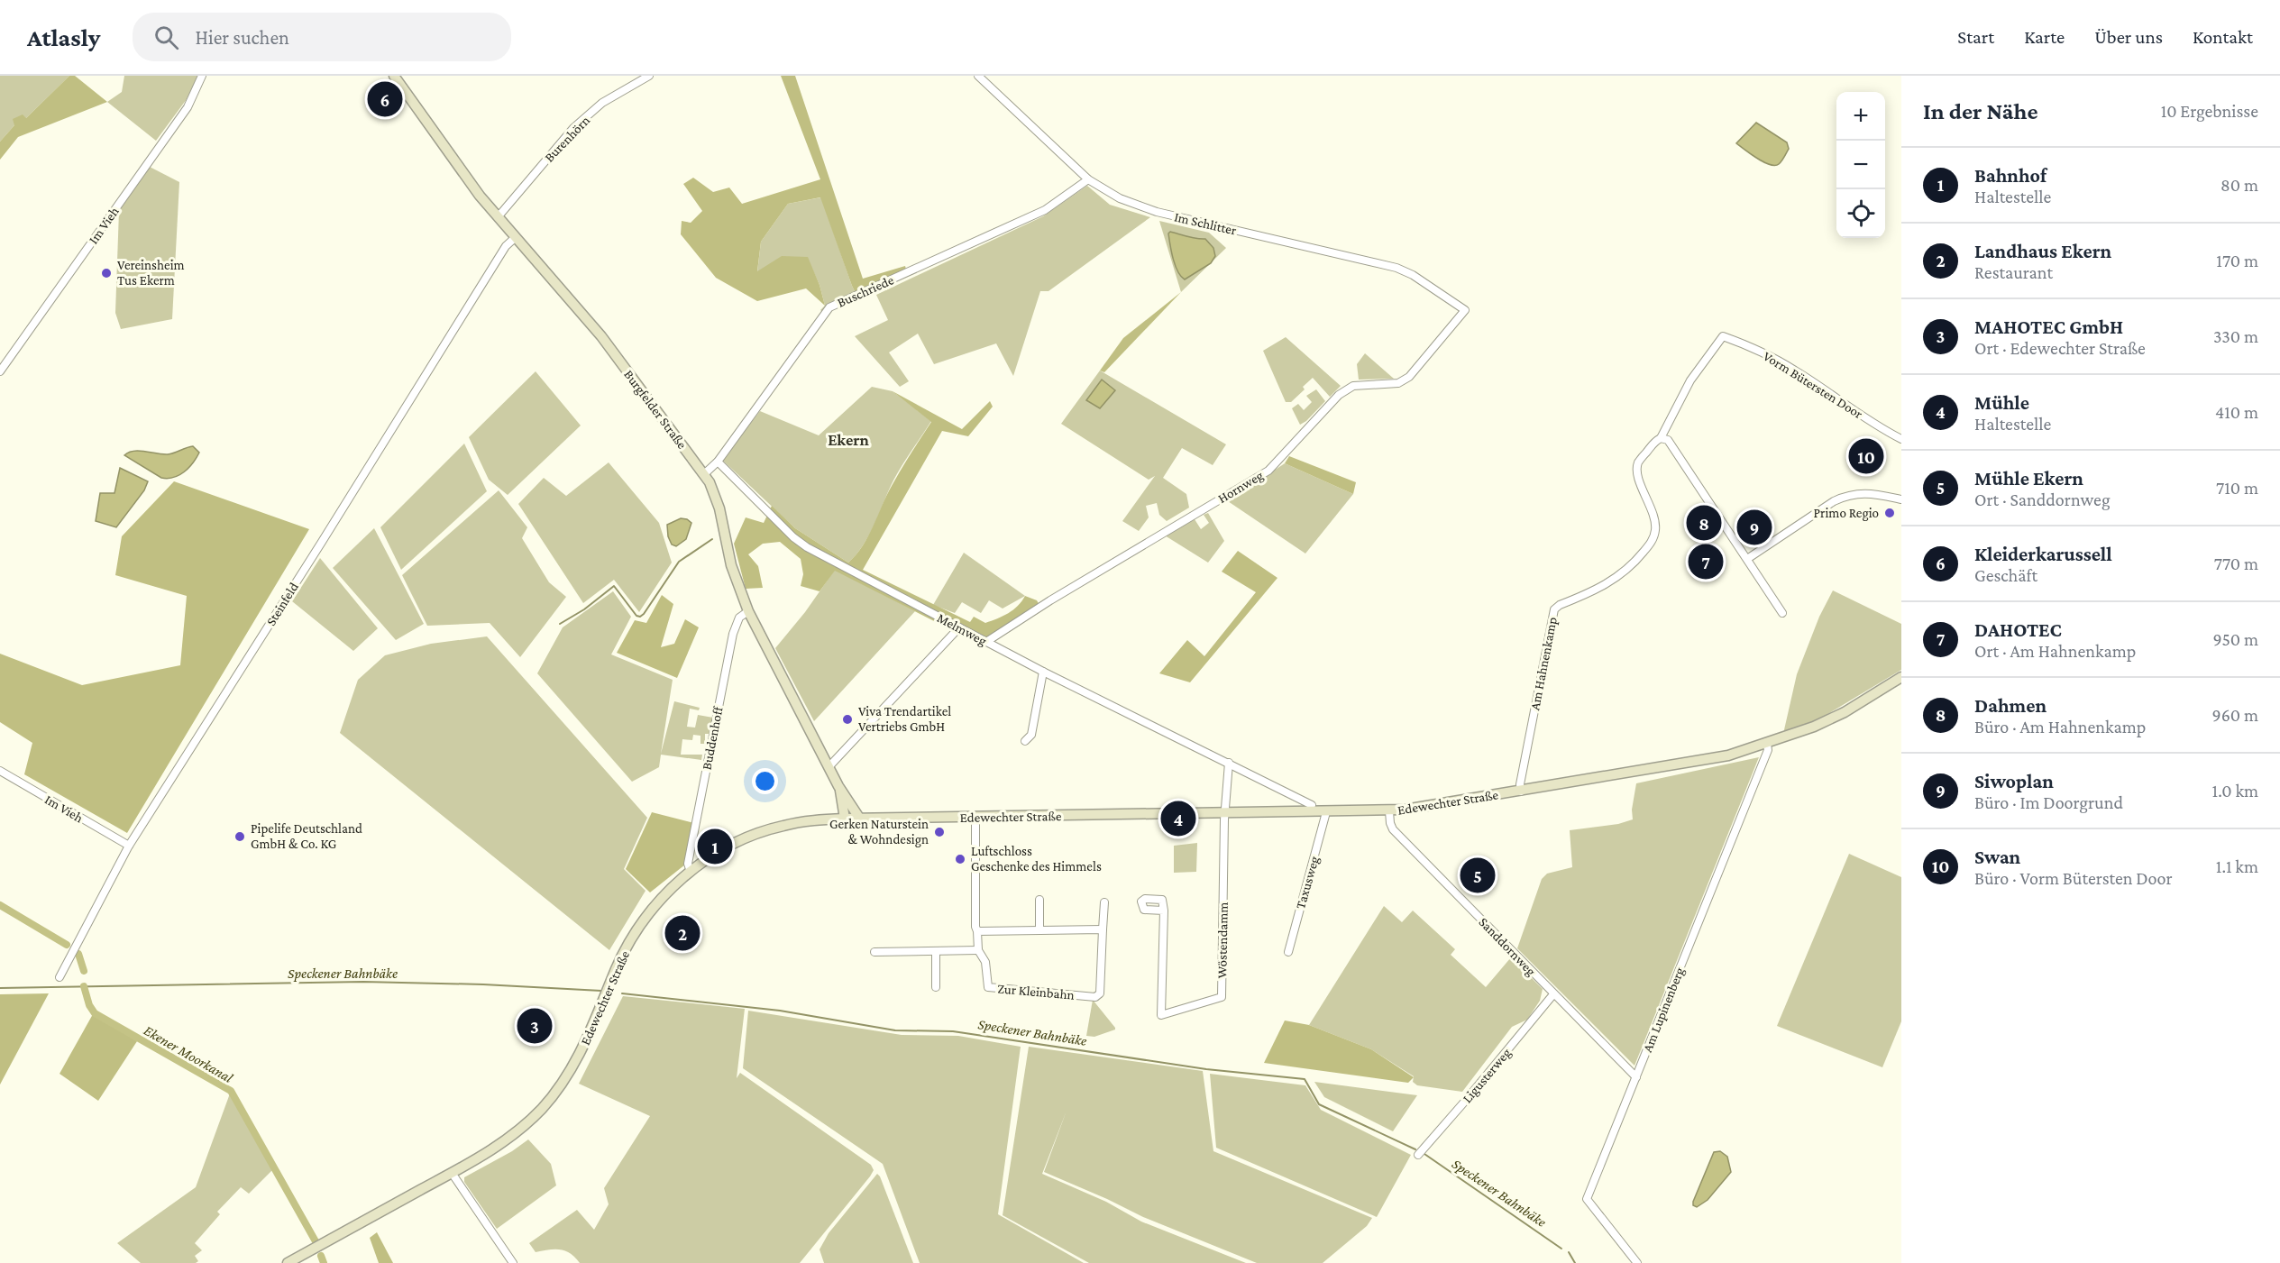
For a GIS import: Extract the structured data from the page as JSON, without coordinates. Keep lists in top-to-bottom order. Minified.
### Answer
{"streets":{"main road":["Burgfelder Straße","Edewechter Straße"],"street":["Burenhörn","Im Schlitter","Im Vieh","Buschriede","Vorm Bütersten Door","Hornweg","Steinfeld","Melmweg","Am Hahnenkamp","Buddenhoff","Taxusweg","Wöstendamm","Sanddornweg","Zur Kleinbahn","Am Lupinenberg","Ligusterweg"]},"crossings":[["Burenhörn","Burgfelder Straße"],["Im Schlitter","Buschriede"],["Im Schlitter","Hornweg"],["Im Vieh","Steinfeld"],["Buschriede","Burgfelder Straße"],["Buschriede","Melmweg"],["Vorm Bütersten Door","Am Hahnenkamp"],["Burgfelder Straße","Steinfeld"],["Burgfelder Straße","Buddenhoff"],["Burgfelder Straße","Edewechter Straße"],["Hornweg","Melmweg"],["Am Hahnenkamp","Edewechter Straße"],["Buddenhoff","Edewechter Straße"],["Edewechter Straße","Taxusweg"],["Edewechter Straße","Wöstendamm"],["Edewechter Straße","Sanddornweg"],["Edewechter Straße","Zur Kleinbahn"],["Edewechter Straße","Am Lupinenberg"],["Sanddornweg","Am Lupinenberg"],["Sanddornweg","Ligusterweg"]],"districts":["Ekern"],"water":["Speckener Bahnbäke","Ekener Moorkanal"],"places":["Vereinsheim Tus Ekerm","Primo Regio","Viva Trendartikel Vertriebs GmbH","Gerken Naturstein & Wohndesign","Pipelife Deutschland GmbH & Co. KG","Luftschloss Geschenke des Himmels"],"page":{"header":"Atlasly","search":"Hier suchen","nav":["Start","Karte","Über uns","Kontakt"],"heading":["In der Nähe","10 Ergebnisse"],"pins":["6","10","8","9","7","4","1","5","2","3"],"map_buttons":["+","−"],"list":[{"mark":"1","name":"Bahnhof","note":"Haltestelle","value":"80 m"},{"mark":"2","name":"Landhaus Ekern","note":"Restaurant","value":"170 m"},{"mark":"3","name":"MAHOTEC GmbH","note":"Ort · Edewechter Straße","value":"330 m"},{"mark":"4","name":"Mühle","note":"Haltestelle","value":"410 m"},{"mark":"5","name":"Mühle Ekern","note":"Ort · Sanddornweg","value":"710 m"},{"mark":"6","name":"Kleiderkarussell","note":"Geschäft","value":"770 m"},{"mark":"7","name":"DAHOTEC","note":"Ort · Am Hahnenkamp","value":"950 m"},{"mark":"8","name":"Dahmen","note":"Büro · Am Hahnenkamp","value":"960 m"},{"mark":"9","name":"Siwoplan","note":"Büro · Im Doorgrund","value":"1.0 km"},{"mark":"10","name":"Swan","note":"Büro · Vorm Bütersten Door","value":"1.1 km"}]}}
